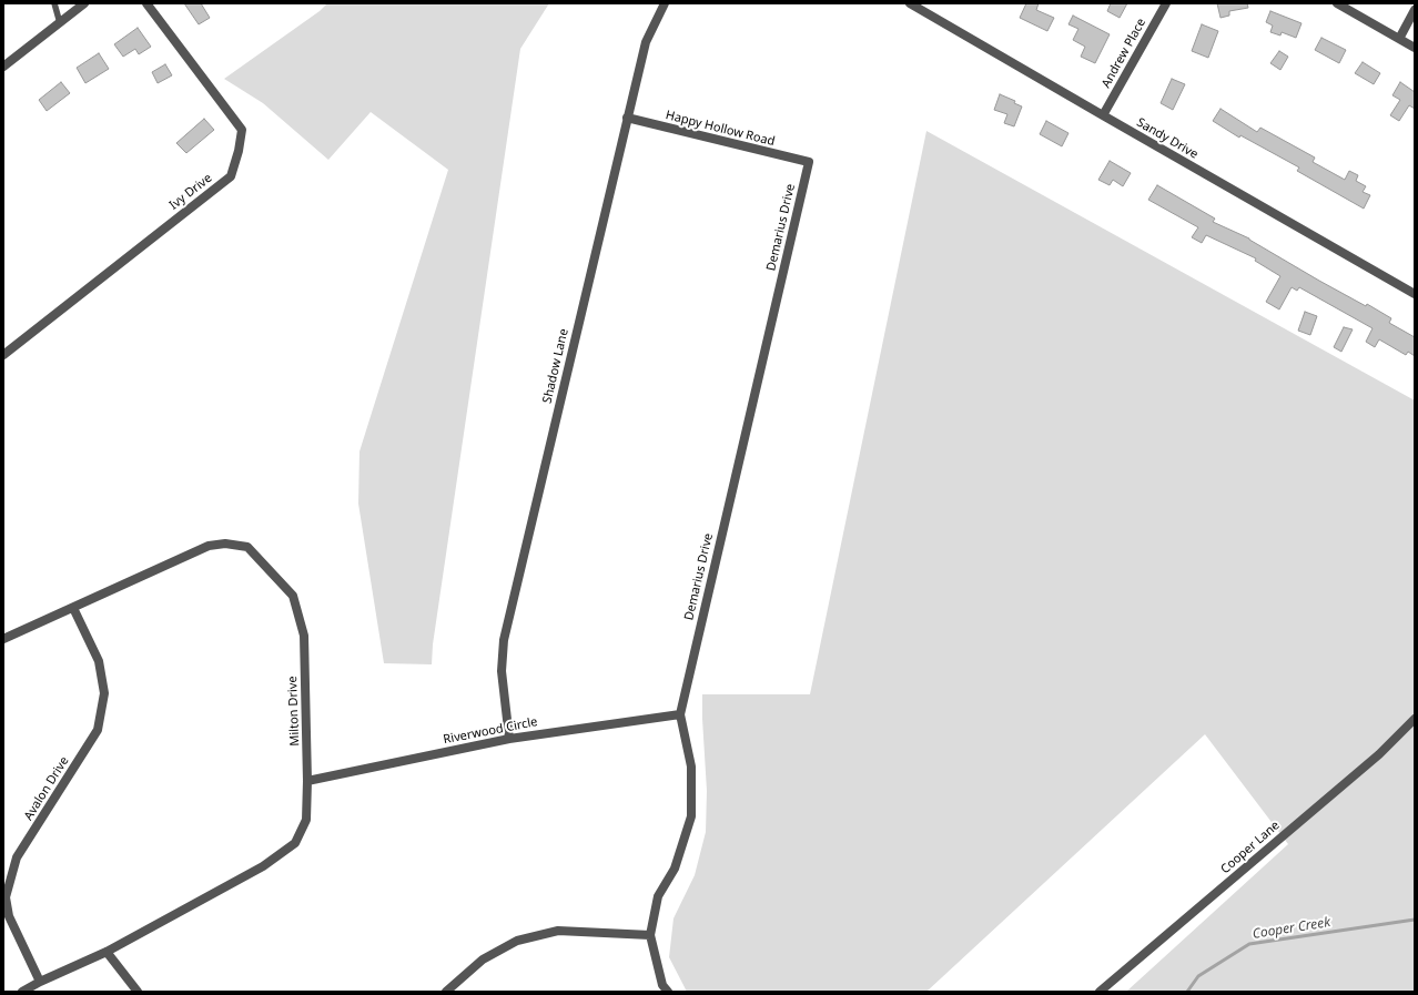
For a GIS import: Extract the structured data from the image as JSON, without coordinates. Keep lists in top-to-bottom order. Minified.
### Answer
{"streets":{"street":["Andrew Place","Happy Hollow Road","Sandy Drive","Ivy Drive","Demarius Drive","Shadow Lane","Milton Drive","Riverwood Circle","Avalon Drive","Cooper Lane"]},"crossings":[["Andrew Place","Sandy Drive"],["Happy Hollow Road","Demarius Drive"],["Happy Hollow Road","Shadow Lane"],["Demarius Drive","Riverwood Circle"],["Shadow Lane","Riverwood Circle"],["Milton Drive","Riverwood Circle"],["Milton Drive","Avalon Drive"]],"water":["Cooper Creek"]}
